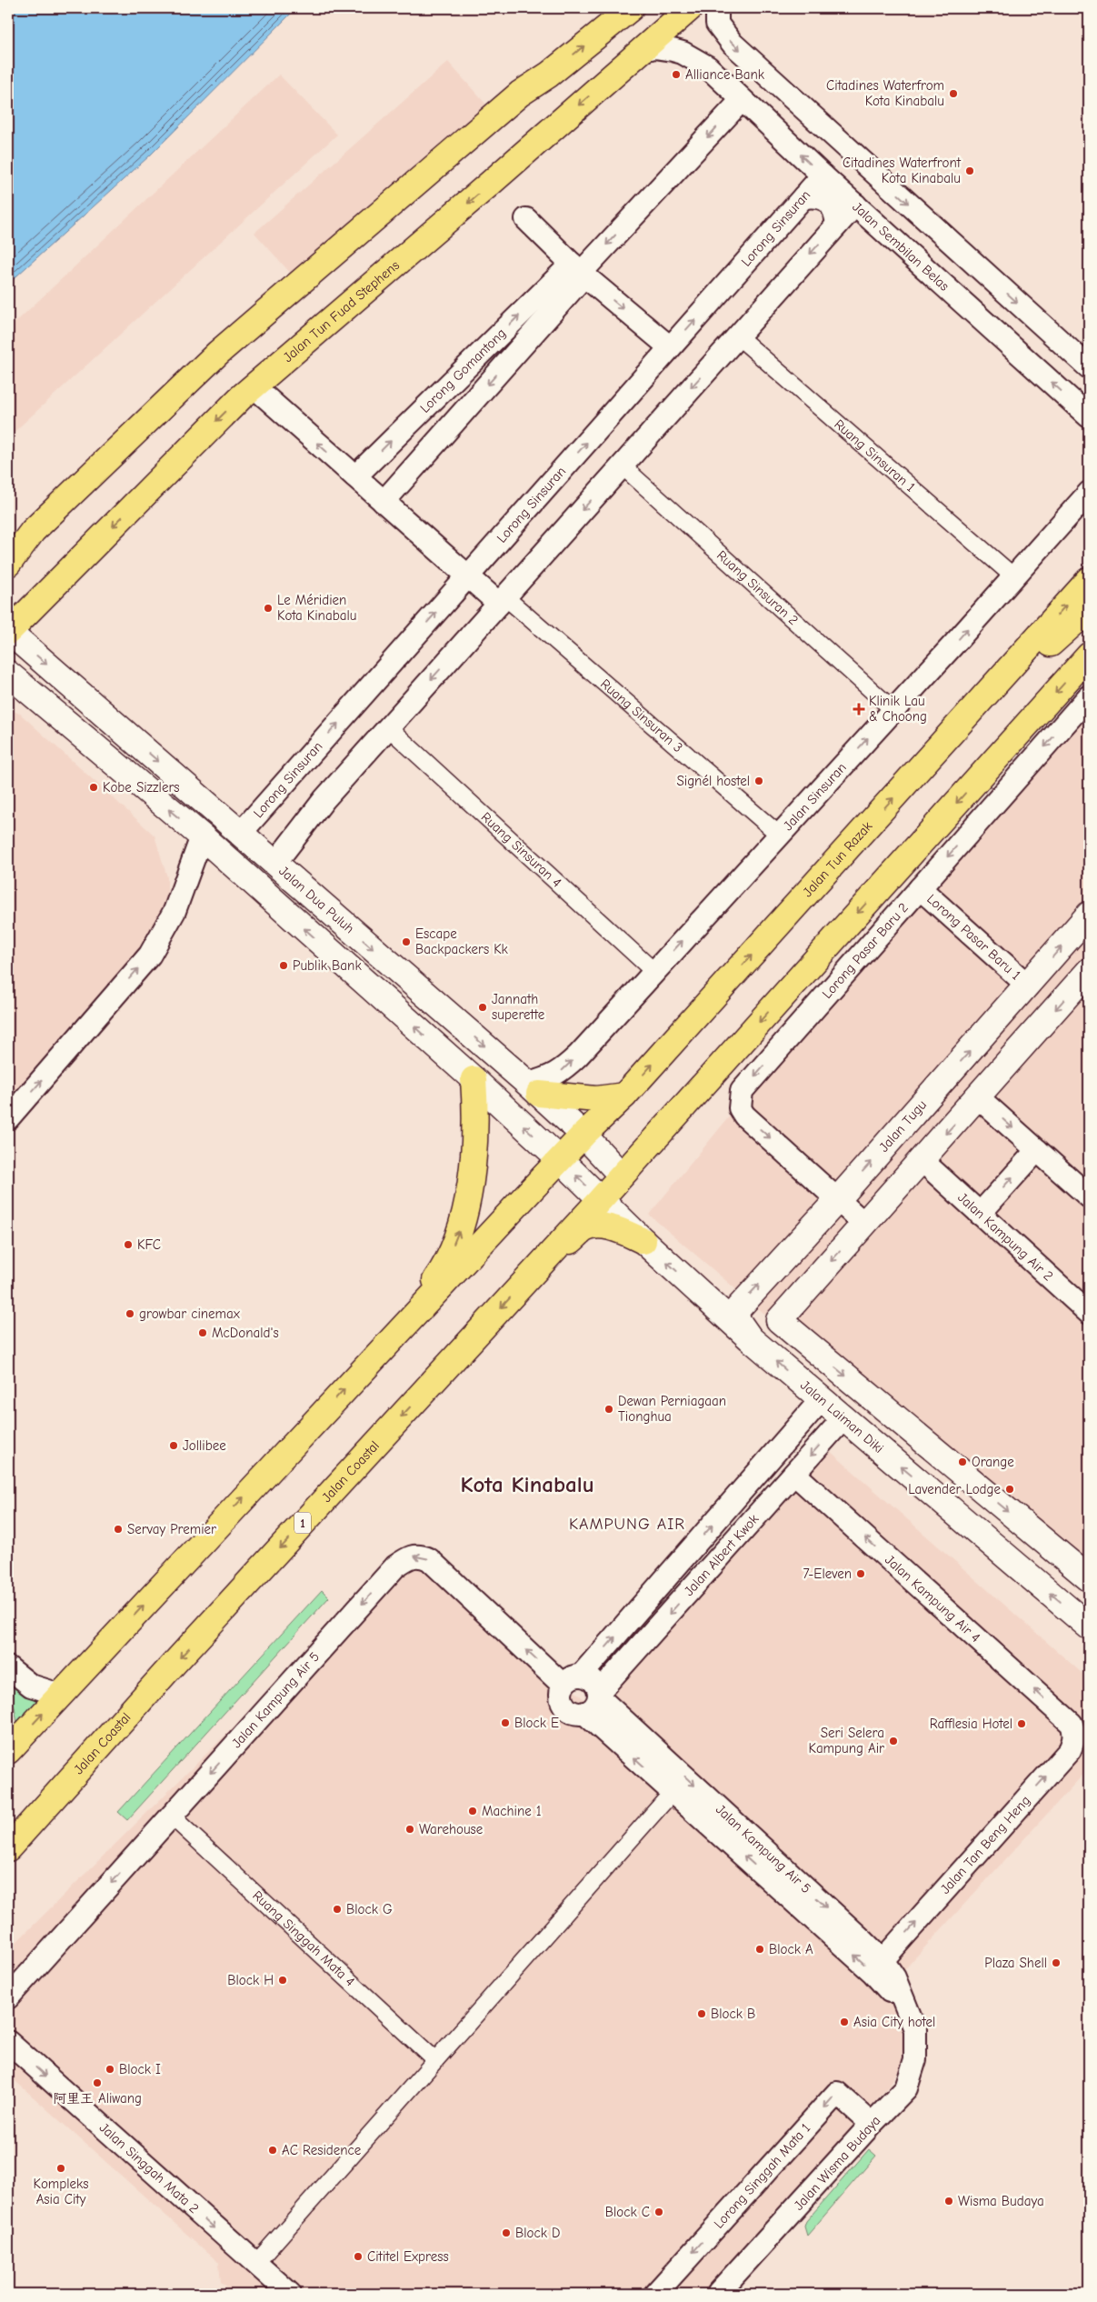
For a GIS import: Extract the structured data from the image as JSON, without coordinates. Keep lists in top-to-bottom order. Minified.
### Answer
{"streets":{"main road":["Jalan Tun Fuad Stephens","Jalan Tun Razak","Jalan Coastal","1"],"street":["Lorong Sinsuran","Jalan Sembilan Belas","Lorong Gomantong","Ruang Sinsuran 1","Ruang Sinsuran 2","Ruang Sinsuran 3","Jalan Sinsuran","Ruang Sinsuran 4","Jalan Dua Puluh","Lorong Pasar Baru 1","Lorong Pasar Baru 2","Jalan Tugu","Jalan Kampung Air 2","Jalan Laiman Diki","Jalan Albert Kwok","Jalan Kampung Air 4","Jalan Kampung Air 5","Jalan Tan Beng Heng","Ruang Singgah Mata 4","Jalan Wisma Budaya","Jalan Singgah Mata 2","Lorong Singgah Mata 1"]},"crossings":[["Lorong Sinsuran","Jalan Sembilan Belas"],["Lorong Sinsuran","Jalan Dua Puluh"],["Jalan Sembilan Belas","Jalan Tun Fuad Stephens"],["Jalan Tun Fuad Stephens","Jalan Dua Puluh"],["Ruang Sinsuran 1","Jalan Sinsuran"],["Ruang Sinsuran 2","Jalan Sinsuran"],["Ruang Sinsuran 3","Jalan Sinsuran"],["Jalan Sinsuran","Ruang Sinsuran 4"],["Jalan Sinsuran","Jalan Dua Puluh"],["Jalan Tun Razak","Jalan Dua Puluh"],["Jalan Dua Puluh","Jalan Coastal"],["Lorong Pasar Baru 1","Lorong Pasar Baru 2"],["Lorong Pasar Baru 1","Jalan Tugu"],["Lorong Pasar Baru 2","Jalan Tugu"],["Jalan Tugu","Jalan Laiman Diki"],["Jalan Laiman Diki","Jalan Coastal"],["Jalan Laiman Diki","Jalan Albert Kwok"],["Jalan Albert Kwok","Jalan Kampung Air 4"],["Jalan Albert Kwok","Jalan Kampung Air 5"],["Jalan Kampung Air 4","Jalan Tan Beng Heng"],["Jalan Kampung Air 5","Jalan Tan Beng Heng"],["Jalan Kampung Air 5","Ruang Singgah Mata 4"],["Jalan Kampung Air 5","Jalan Wisma Budaya"],["Jalan Wisma Budaya","Lorong Singgah Mata 1"]],"one_way":["Jalan Sinsuran","Jalan Laiman Diki","Jalan Kampung Air 4","Jalan Tan Beng Heng","Jalan Singgah Mata 2","Lorong Singgah Mata 1"],"districts":["Kota Kinabalu","KAMPUNG AIR"],"places":{"other":["Alliance Bank","Citadines Waterfrom Kota Kinabalu","Citadines Waterfront Kota Kinabalu","Le Méridien Kota Kinabalu","Signél hostel","Kobe Sizzlers","Escape Backpackers Kk","Publik Bank","Jannath superette","KFC","growbar cinemax","McDonald's","Dewan Perniagaan Tionghua","Jollibee","Orange","Lavender Lodge","Servay Premier","7-Eleven","Block E","Rafflesia Hotel","Seri Selera Kampung Air","Machine 1","Warehouse","Block G","Block A","Plaza Shell","Block H","Block B","Asia City hotel","Block I","阿里王 Aliwang","AC Residence","Kompleks Asia City","Wisma Budaya","Block C","Block D","Cititel Express"],"health":["Klinik Lau & Choong"]}}
